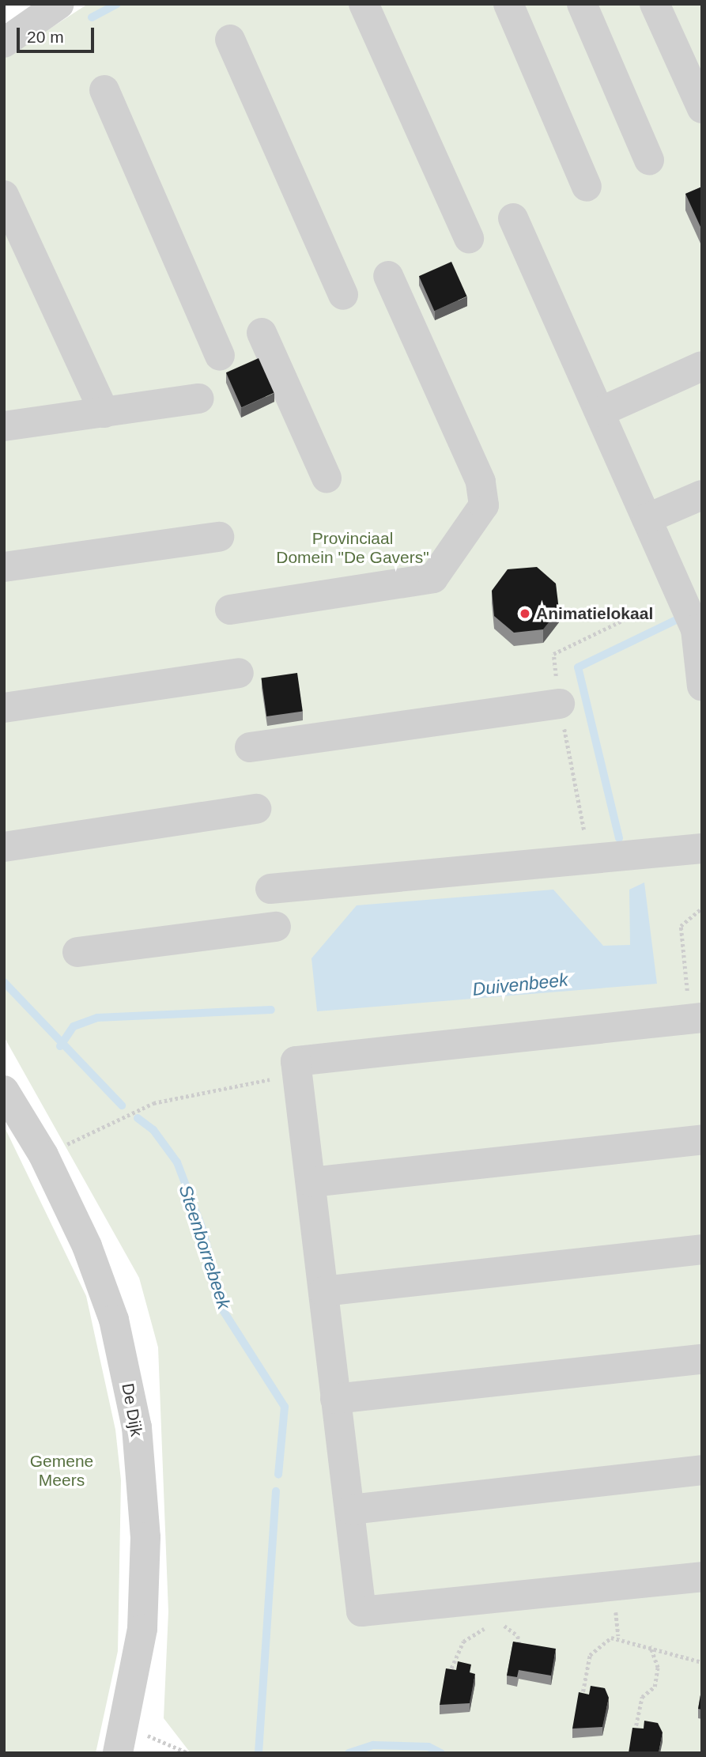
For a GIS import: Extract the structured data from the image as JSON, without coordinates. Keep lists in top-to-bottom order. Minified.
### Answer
{"streets":{"street":["De Dijk"]},"water":["Duivenbeek","Steenborrebeek"],"parks":["Provinciaal Domein \"De Gavers\"","Gemene Meers"],"places":["Animatielokaal"],"scale_bar":"20 m"}
